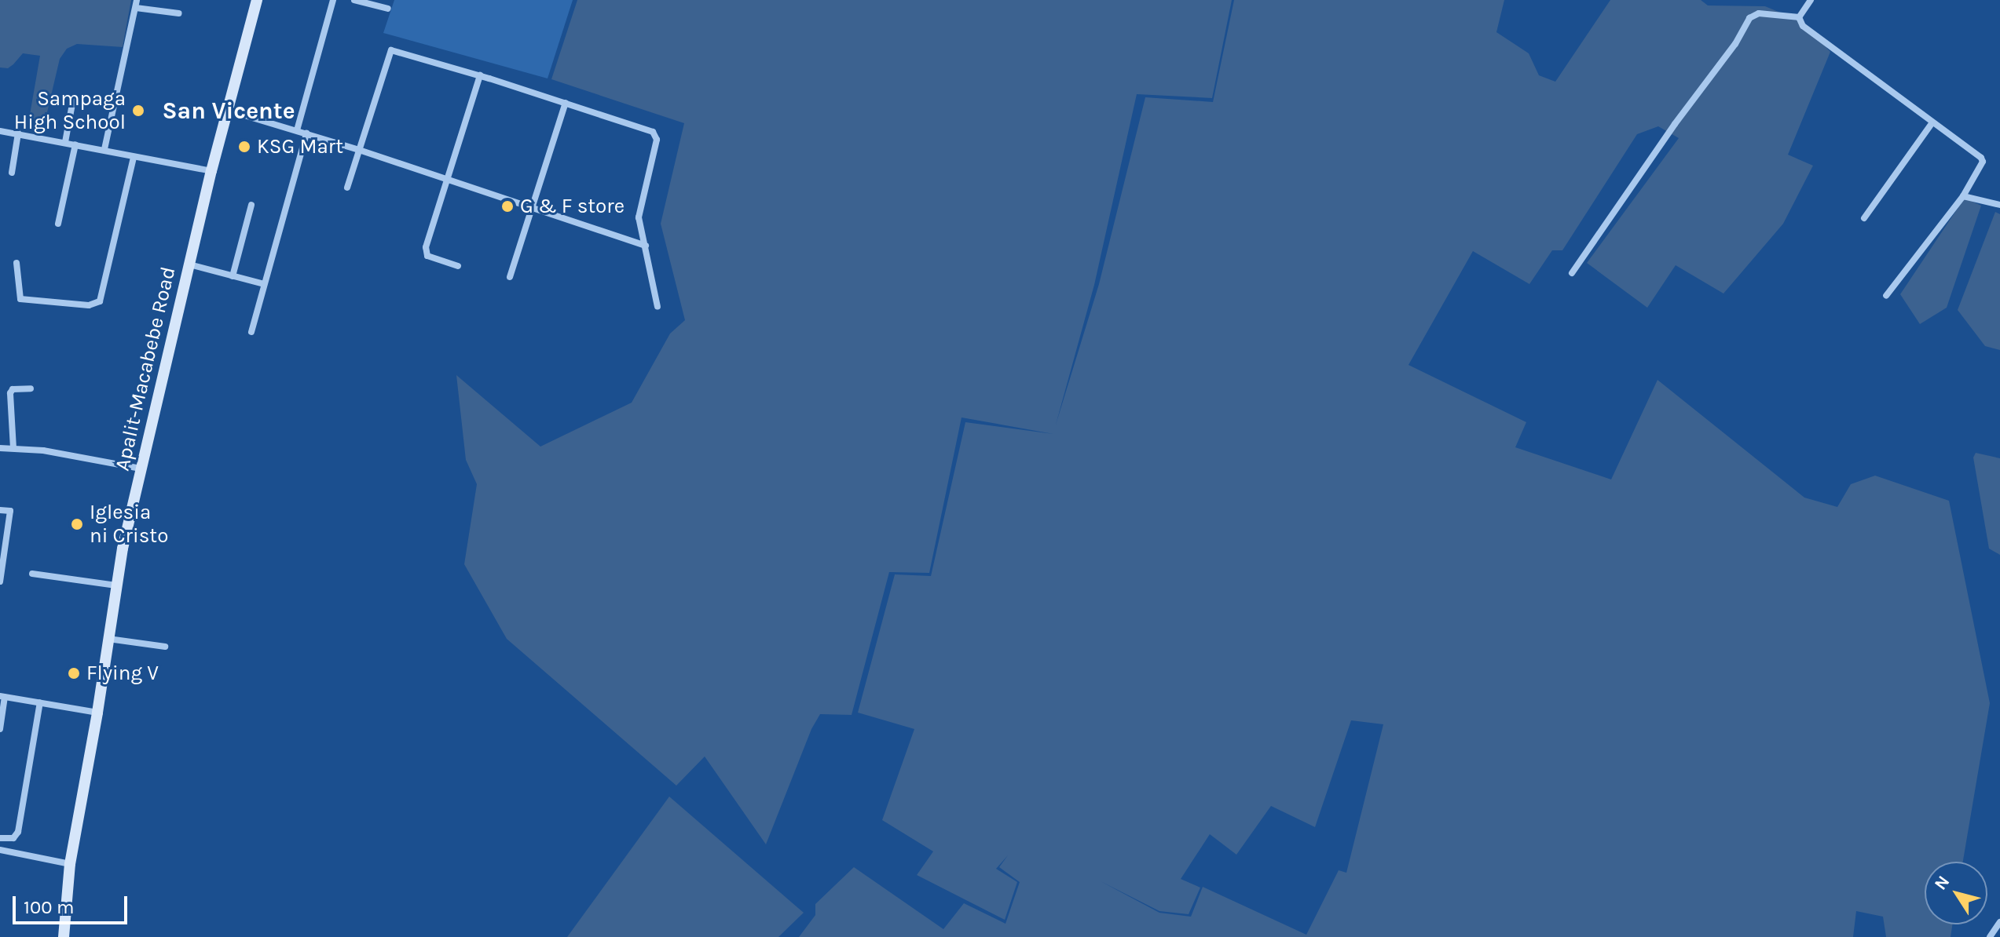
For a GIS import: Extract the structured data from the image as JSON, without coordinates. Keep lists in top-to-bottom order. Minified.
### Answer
{"streets":{"main road":["Apalit-Macabebe Road"]},"districts":["San Vicente"],"places":["Sampaga High School","KSG Mart","G & F store","Iglesia ni Cristo","Flying V"],"scale_bar":"100 m","north":"top left"}
